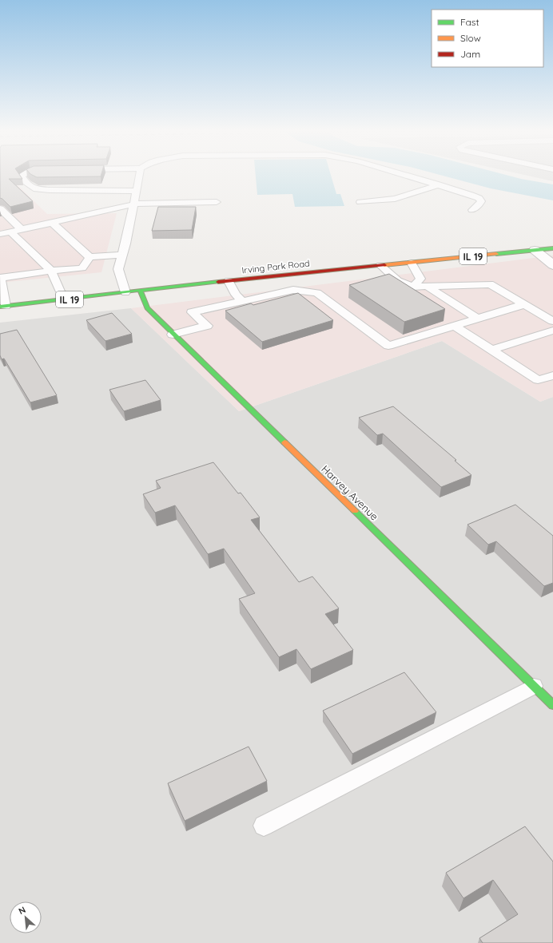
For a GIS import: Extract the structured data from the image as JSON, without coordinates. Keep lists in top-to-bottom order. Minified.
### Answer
{"streets":{"main road":["IL 19","Irving Park Road","Harvey Avenue"]},"crossings":[["Irving Park Road","Harvey Avenue"]],"legend":["Fast","Slow","Jam"],"north":"top left"}
